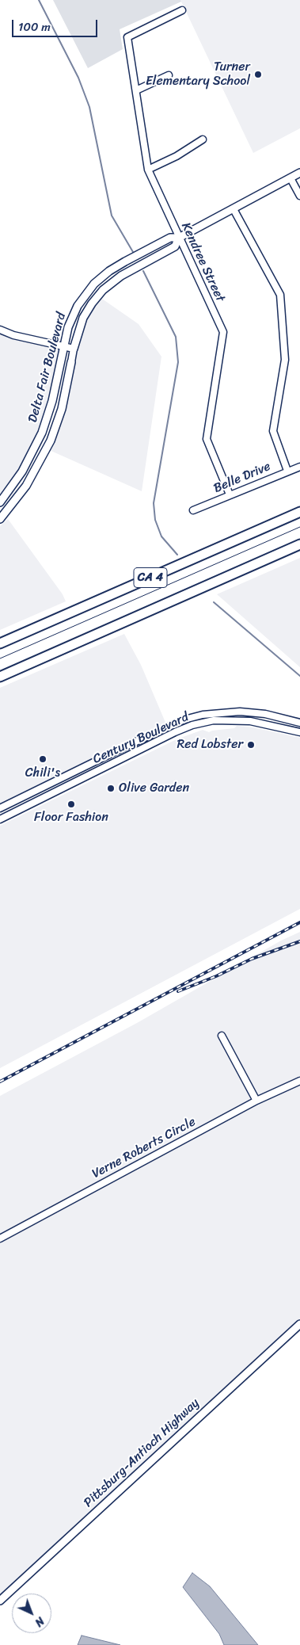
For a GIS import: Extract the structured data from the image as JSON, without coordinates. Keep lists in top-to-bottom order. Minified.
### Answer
{"streets":{"highway":["CA 4"],"main road":["Delta Fair Boulevard","Pittsburg-Antioch Highway"],"street":["Kendree Street","Belle Drive","Century Boulevard","Verne Roberts Circle"]},"crossings":[["Kendree Street","Delta Fair Boulevard"],["Kendree Street","Belle Drive"]],"places":["Turner Elementary School","Red Lobster","Chili's","Olive Garden","Floor Fashion"],"scale_bar":"100 m","north":"bottom right"}
